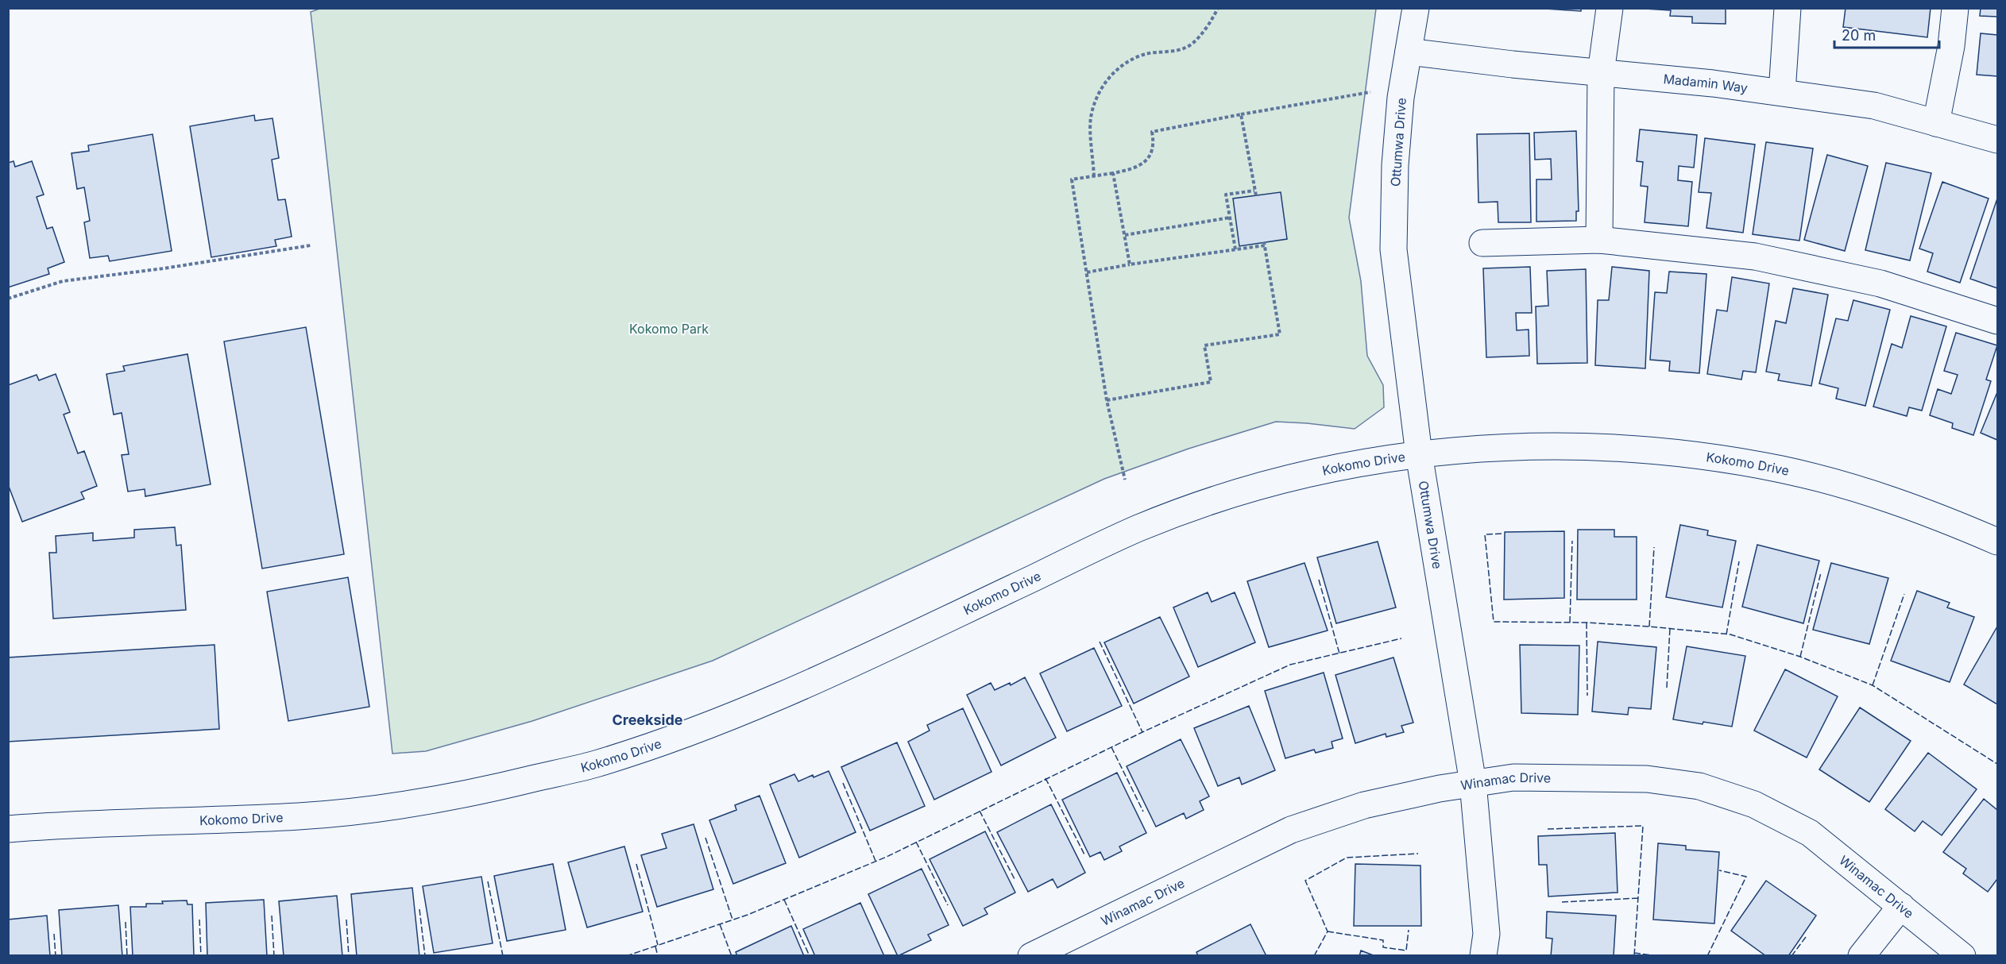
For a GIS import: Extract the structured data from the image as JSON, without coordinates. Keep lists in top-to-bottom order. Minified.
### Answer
{"streets":{"street":["Madamin Way","Ottumwa Drive","Kokomo Drive","Winamac Drive"]},"crossings":[["Madamin Way","Ottumwa Drive"],["Ottumwa Drive","Kokomo Drive"],["Ottumwa Drive","Winamac Drive"]],"districts":["Creekside"],"parks":["Kokomo Park"],"scale_bar":"20 m"}
